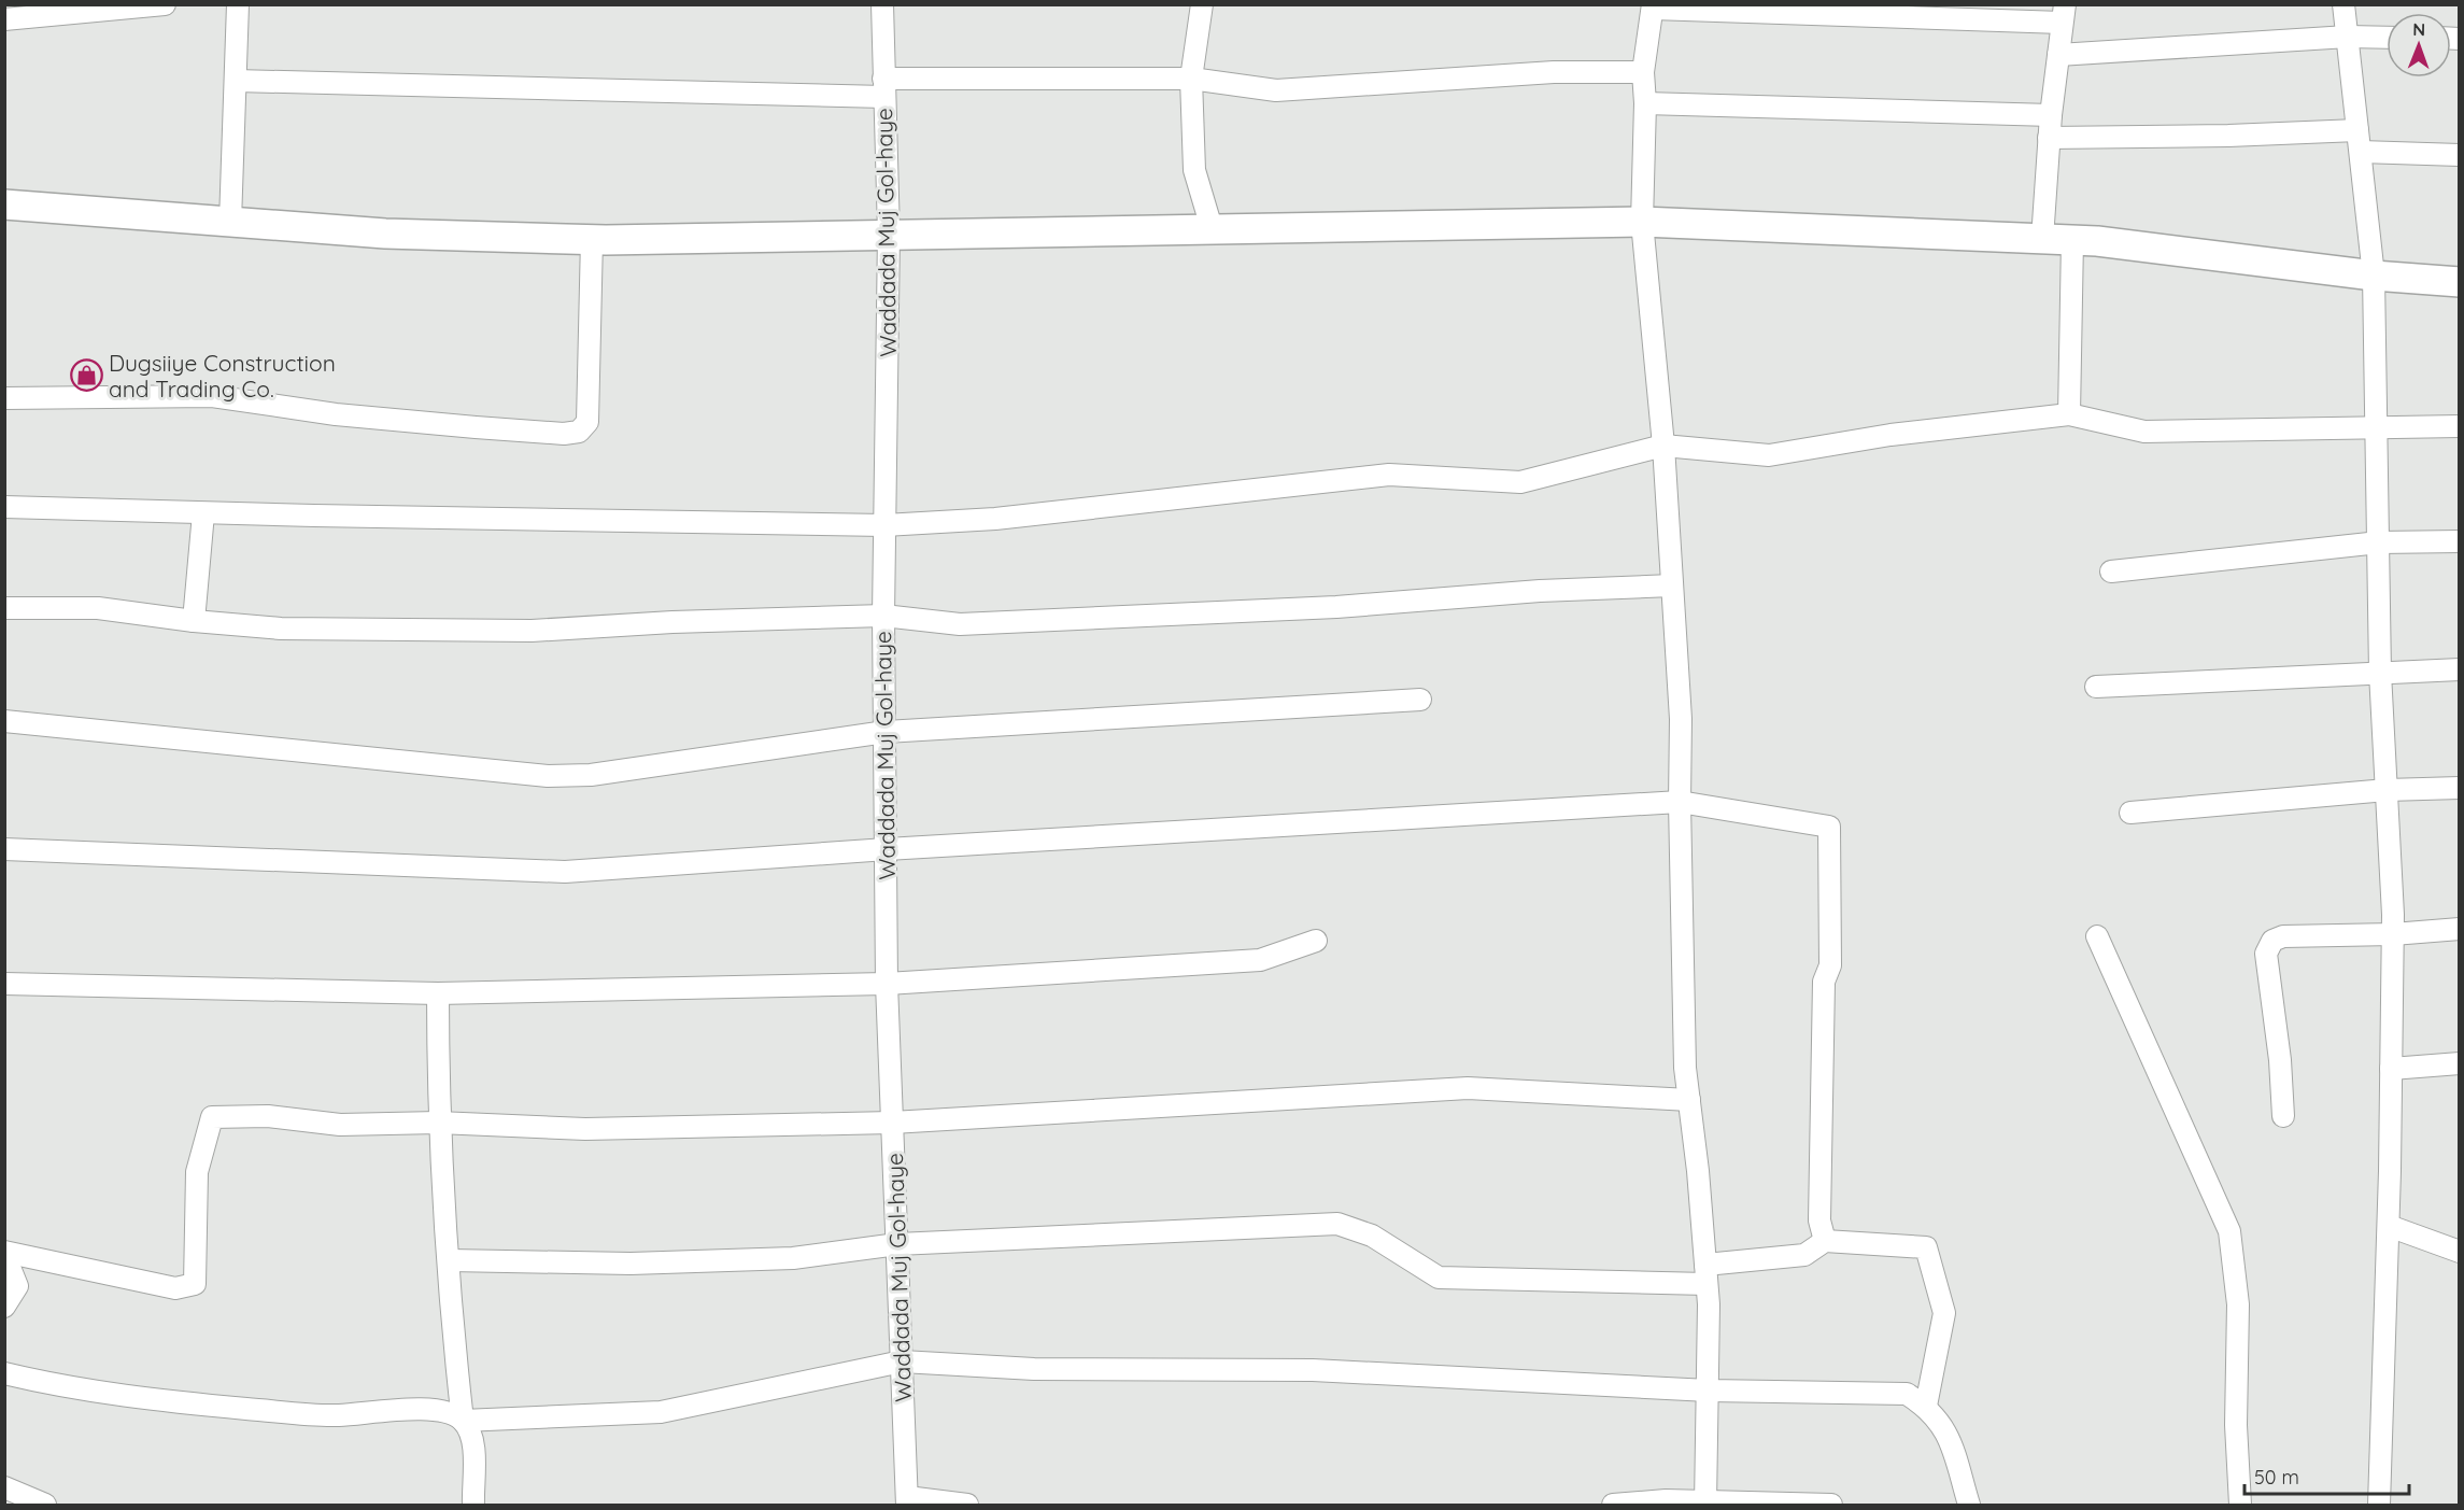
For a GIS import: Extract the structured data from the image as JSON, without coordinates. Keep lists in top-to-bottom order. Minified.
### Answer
{"streets":{"street":["Waddada Muj Gol-haye"]},"places":{"shop":["Dugsiiye Construction and Trading Co."]},"scale_bar":"50 m","north":"top"}
